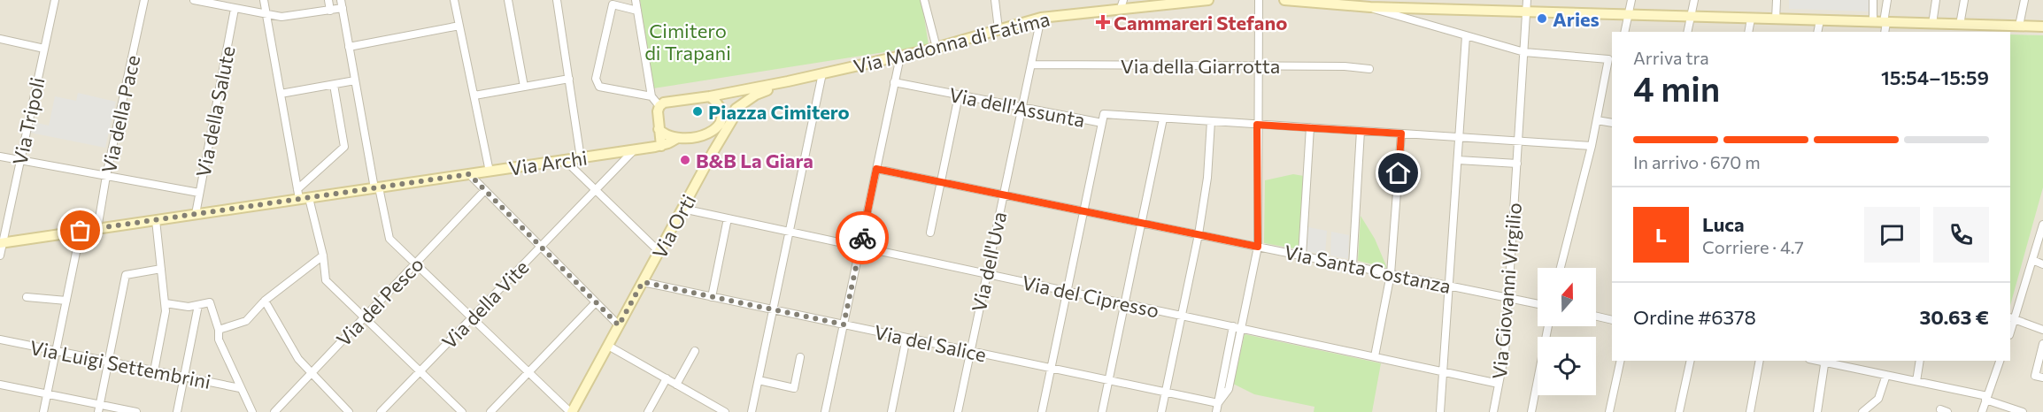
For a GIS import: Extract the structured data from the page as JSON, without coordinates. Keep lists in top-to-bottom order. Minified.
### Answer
{"streets":{"street":["Via Madonna di Fatima","Via della Giarrotta","Via dell'Assunta","Via della Salute","Via della Pace","Via Tripoli","Via Archi","Via Orti","Via dell'Uva","Via Santa Costanza","Via Giovanni Virgilio","Via del Cipresso","Via del Pesco","Via della Vite","Via del Salice","Via Luigi Settembrini"]},"crossings":[["Via Madonna di Fatima","Via dell'Uva"],["Via della Giarrotta","Via dell'Uva"],["Via dell'Assunta","Via dell'Uva"],["Via dell'Assunta","Via Giovanni Virgilio"],["Via della Salute","Via Archi"],["Via della Pace","Via Archi"],["Via Tripoli","Via Archi"],["Via Archi","Via della Vite"],["Via Orti","Via del Cipresso"],["Via Orti","Via del Salice"],["Via dell'Uva","Via Santa Costanza"],["Via dell'Uva","Via del Cipresso"],["Via dell'Uva","Via del Salice"],["Via Santa Costanza","Via Giovanni Virgilio"],["Via Giovanni Virgilio","Via del Cipresso"]],"parks":["Cimitero di Trapani"],"places":{"other":["Aries","Piazza Cimitero","B&B La Giara"],"health":["Cammareri Stefano"]},"north":"top","page":{"heading":["4 min","Arriva tra","15:54–15:59"],"panel":["Luca","Corriere · 4.7","Ordine #6378","30.63 €"],"bar":"In arrivo · 670 m","round":"L"}}
